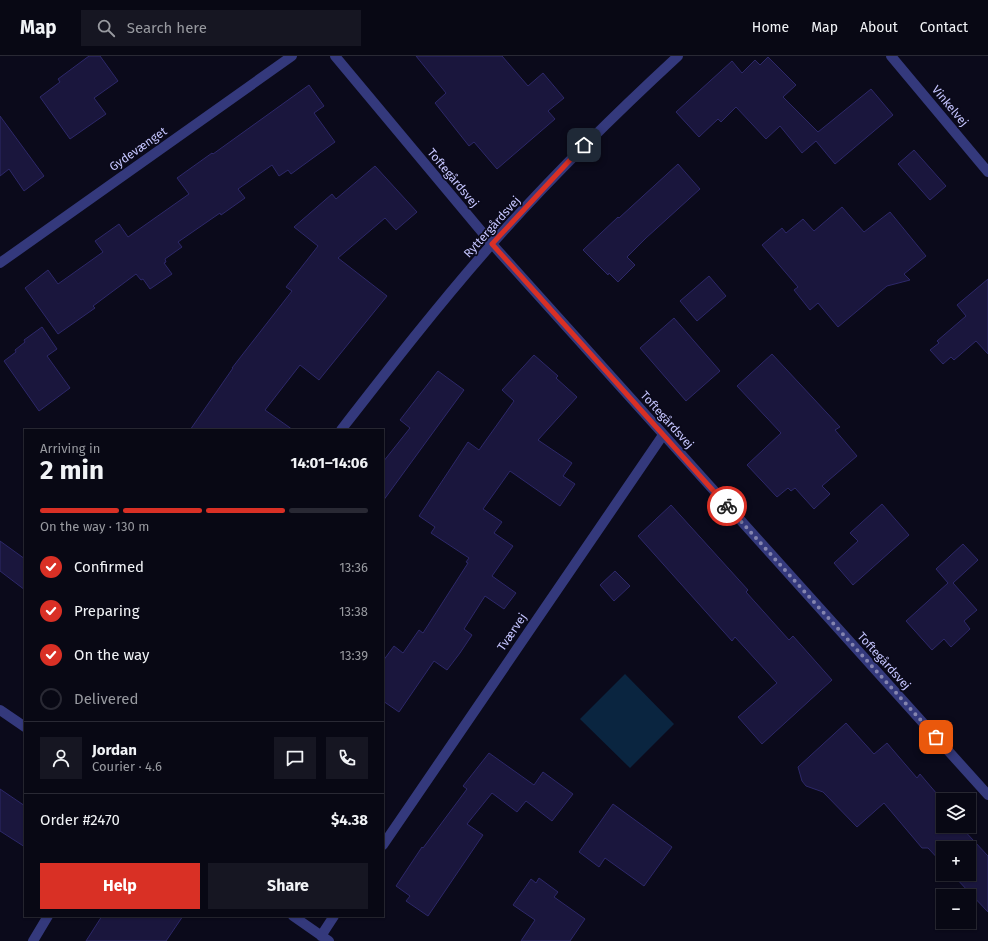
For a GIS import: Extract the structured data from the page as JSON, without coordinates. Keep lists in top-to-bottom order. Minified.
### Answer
{"streets":{"street":["Vinkelvej","Gydevænget","Toftegårdsvej","Ryttergårdsvej","Tværvej"]},"crossings":[["Toftegårdsvej","Ryttergårdsvej"],["Toftegårdsvej","Tværvej"]],"page":{"header":"Map","search":"Search here","nav":["Home","Map","About","Contact"],"heading":["2 min","Arriving in","14:01–14:06"],"panel":["Jordan","Courier · 4.6","Order #2470","$4.38"],"bar":"On the way · 130 m","list":[["Confirmed","13:36"],["Preparing","13:38"],["On the way","13:39"],"Delivered"],"map_buttons":["+","−"],"buttons":["Help","Share"]}}
